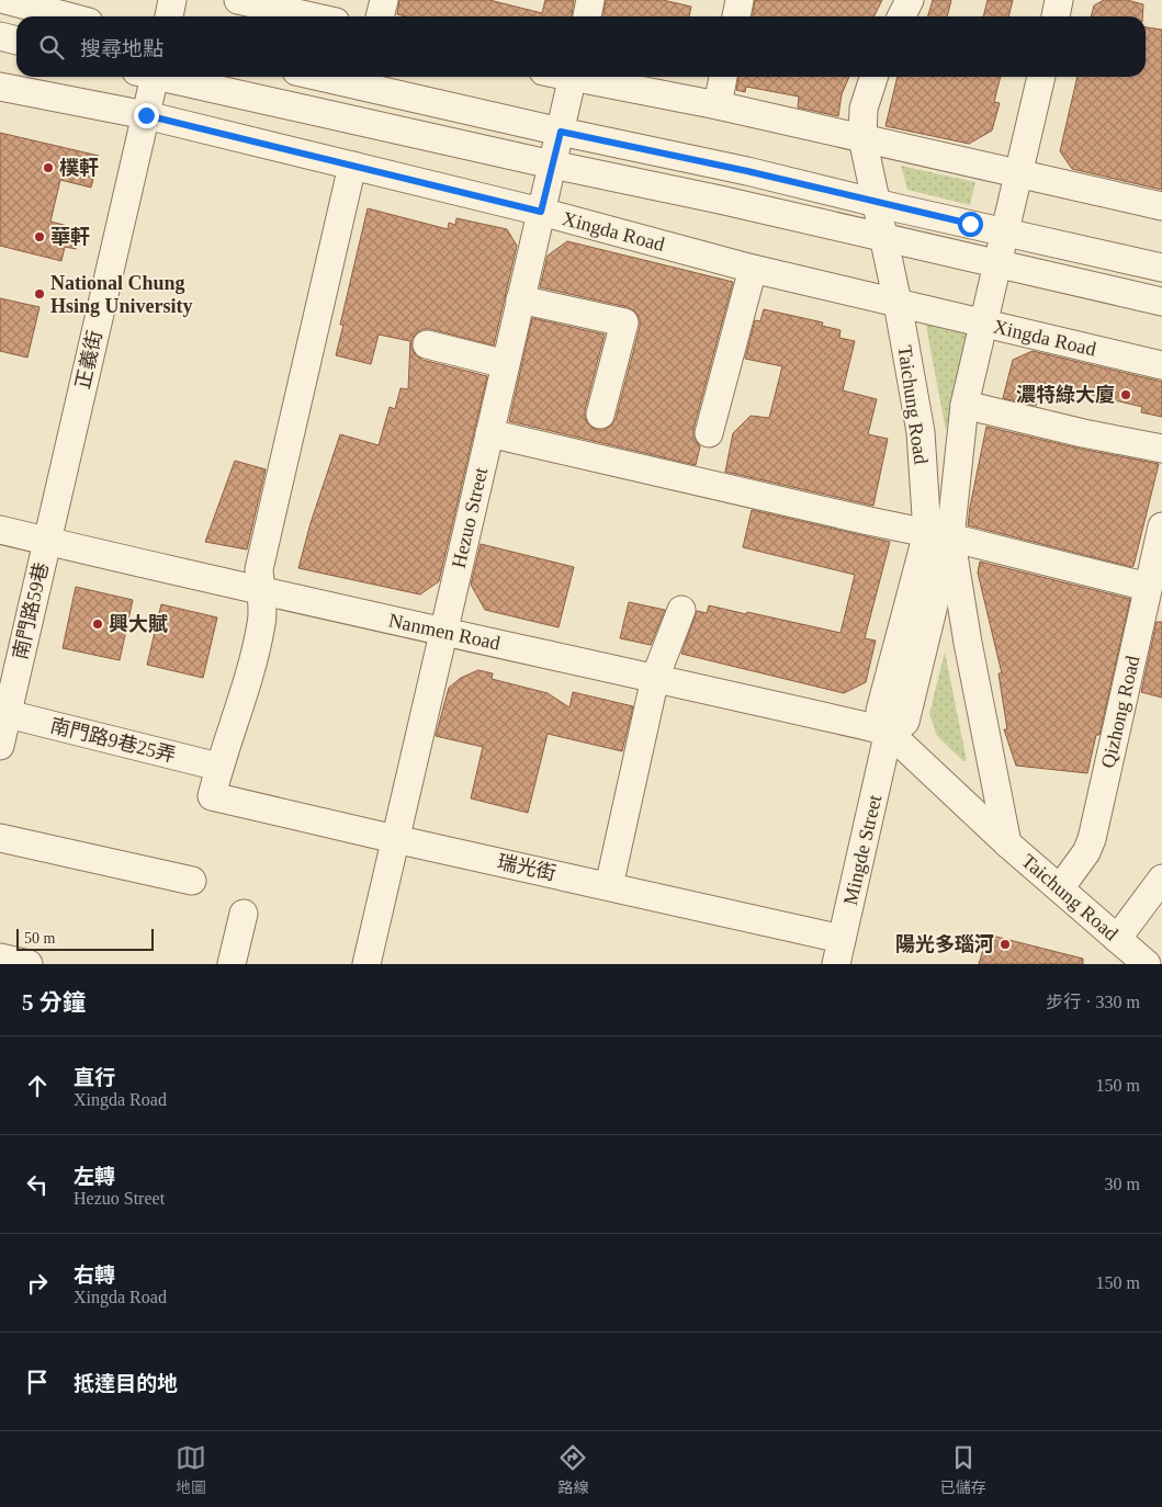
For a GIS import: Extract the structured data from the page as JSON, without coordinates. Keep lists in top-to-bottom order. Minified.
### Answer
{"streets":{"street":["Xingda Road","正義街","Taichung Road","Hezuo Street","南門路59巷","Nanmen Road","Qizhong Road","南門路9巷25弄","Mingde Street","瑞光街"]},"crossings":[["Xingda Road","正義街"],["Xingda Road","Taichung Road"],["Xingda Road","Hezuo Street"],["正義街","南門路59巷"],["正義街","Nanmen Road"],["Taichung Road","Nanmen Road"],["Taichung Road","Qizhong Road"],["Taichung Road","Mingde Street"],["Hezuo Street","Nanmen Road"],["Hezuo Street","瑞光街"],["南門路59巷","Nanmen Road"],["南門路59巷","南門路9巷25弄"],["Nanmen Road","Mingde Street"],["南門路9巷25弄","瑞光街"],["Mingde Street","瑞光街"]],"places":["樸軒","華軒","National Chung Hsing University","濃特綠大廈","興大賦","陽光多瑙河"],"scale_bar":"50 m","page":{"search":"搜尋地點","scale":"50 m","heading":["5 分鐘","步行 · 330 m"],"list":[["直行","Xingda Road","150 m"],["左轉","Hezuo Street","30 m"],["右轉","Xingda Road","150 m"],"抵達目的地"],"nav":["地圖","路線","已儲存"]}}
